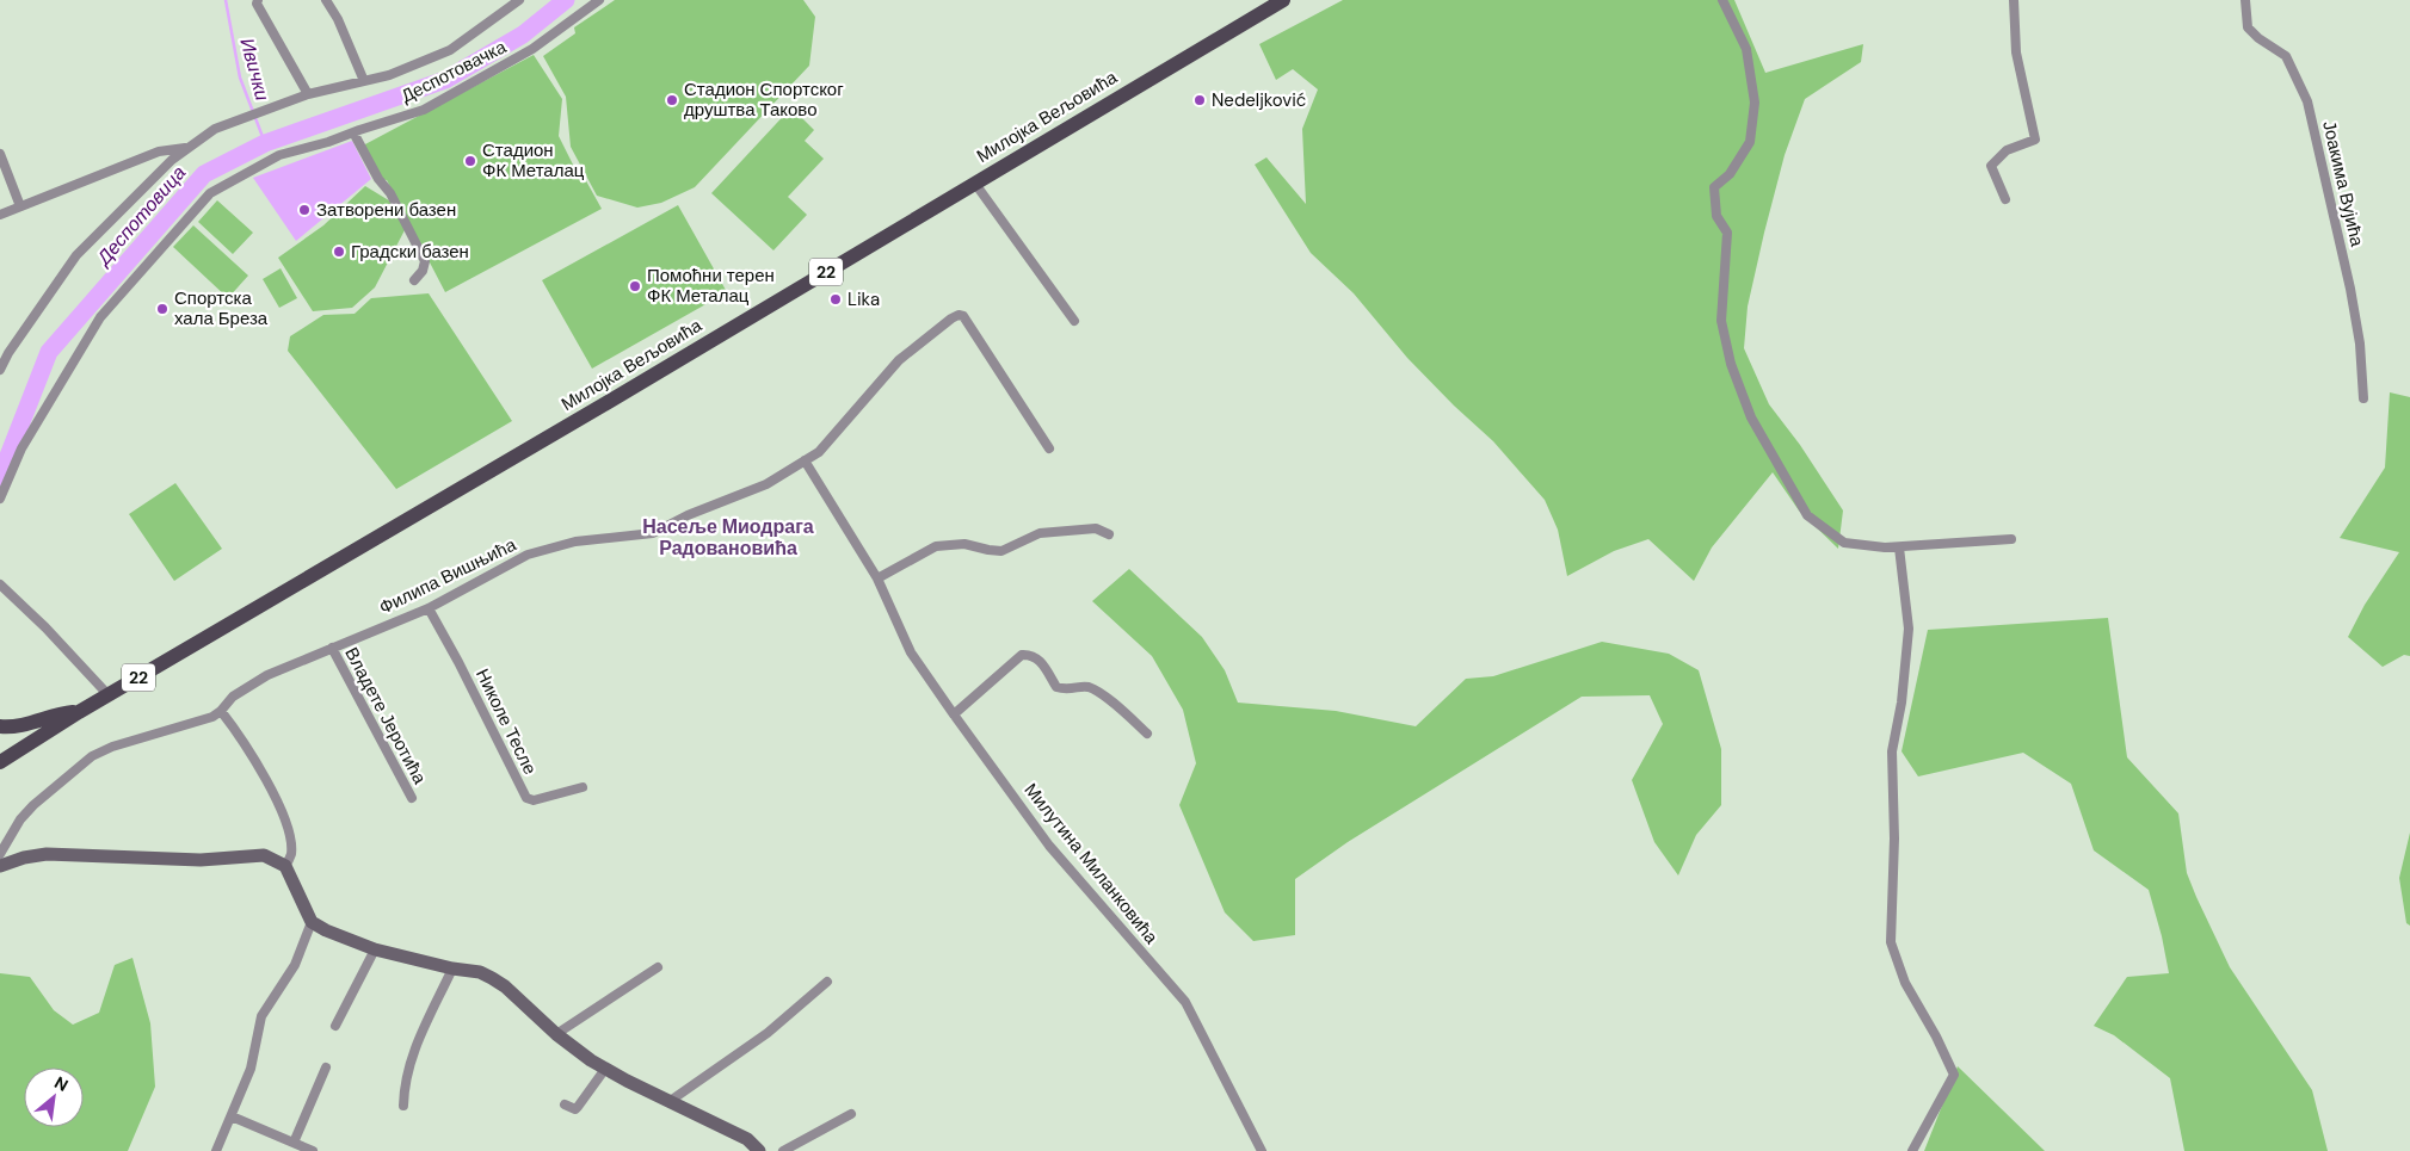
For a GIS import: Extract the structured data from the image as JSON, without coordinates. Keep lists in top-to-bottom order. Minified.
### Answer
{"streets":{"main road":["Милојка Вељовића","22"],"street":["Деспотовачка","Јоакима Вујића","Филипа Вишњића","Владете Јеротића","Николе Тесле","Милутина Миланковића"]},"crossings":[["Филипа Вишњића","Владете Јеротића"],["Филипа Вишњића","Николе Тесле"],["Филипа Вишњића","Милутина Миланковића"]],"districts":["Насеље Миодрага Радовановића"],"water":["Ивички","Деспотовица"],"places":["Стадион Спортског друштва Таково","Nedeljković","Стадион ФК Металац","Затворени базен","Градски базен","Помоћни терен ФК Металац","Lika","Спортска хала Бреза"],"north":"top right"}
